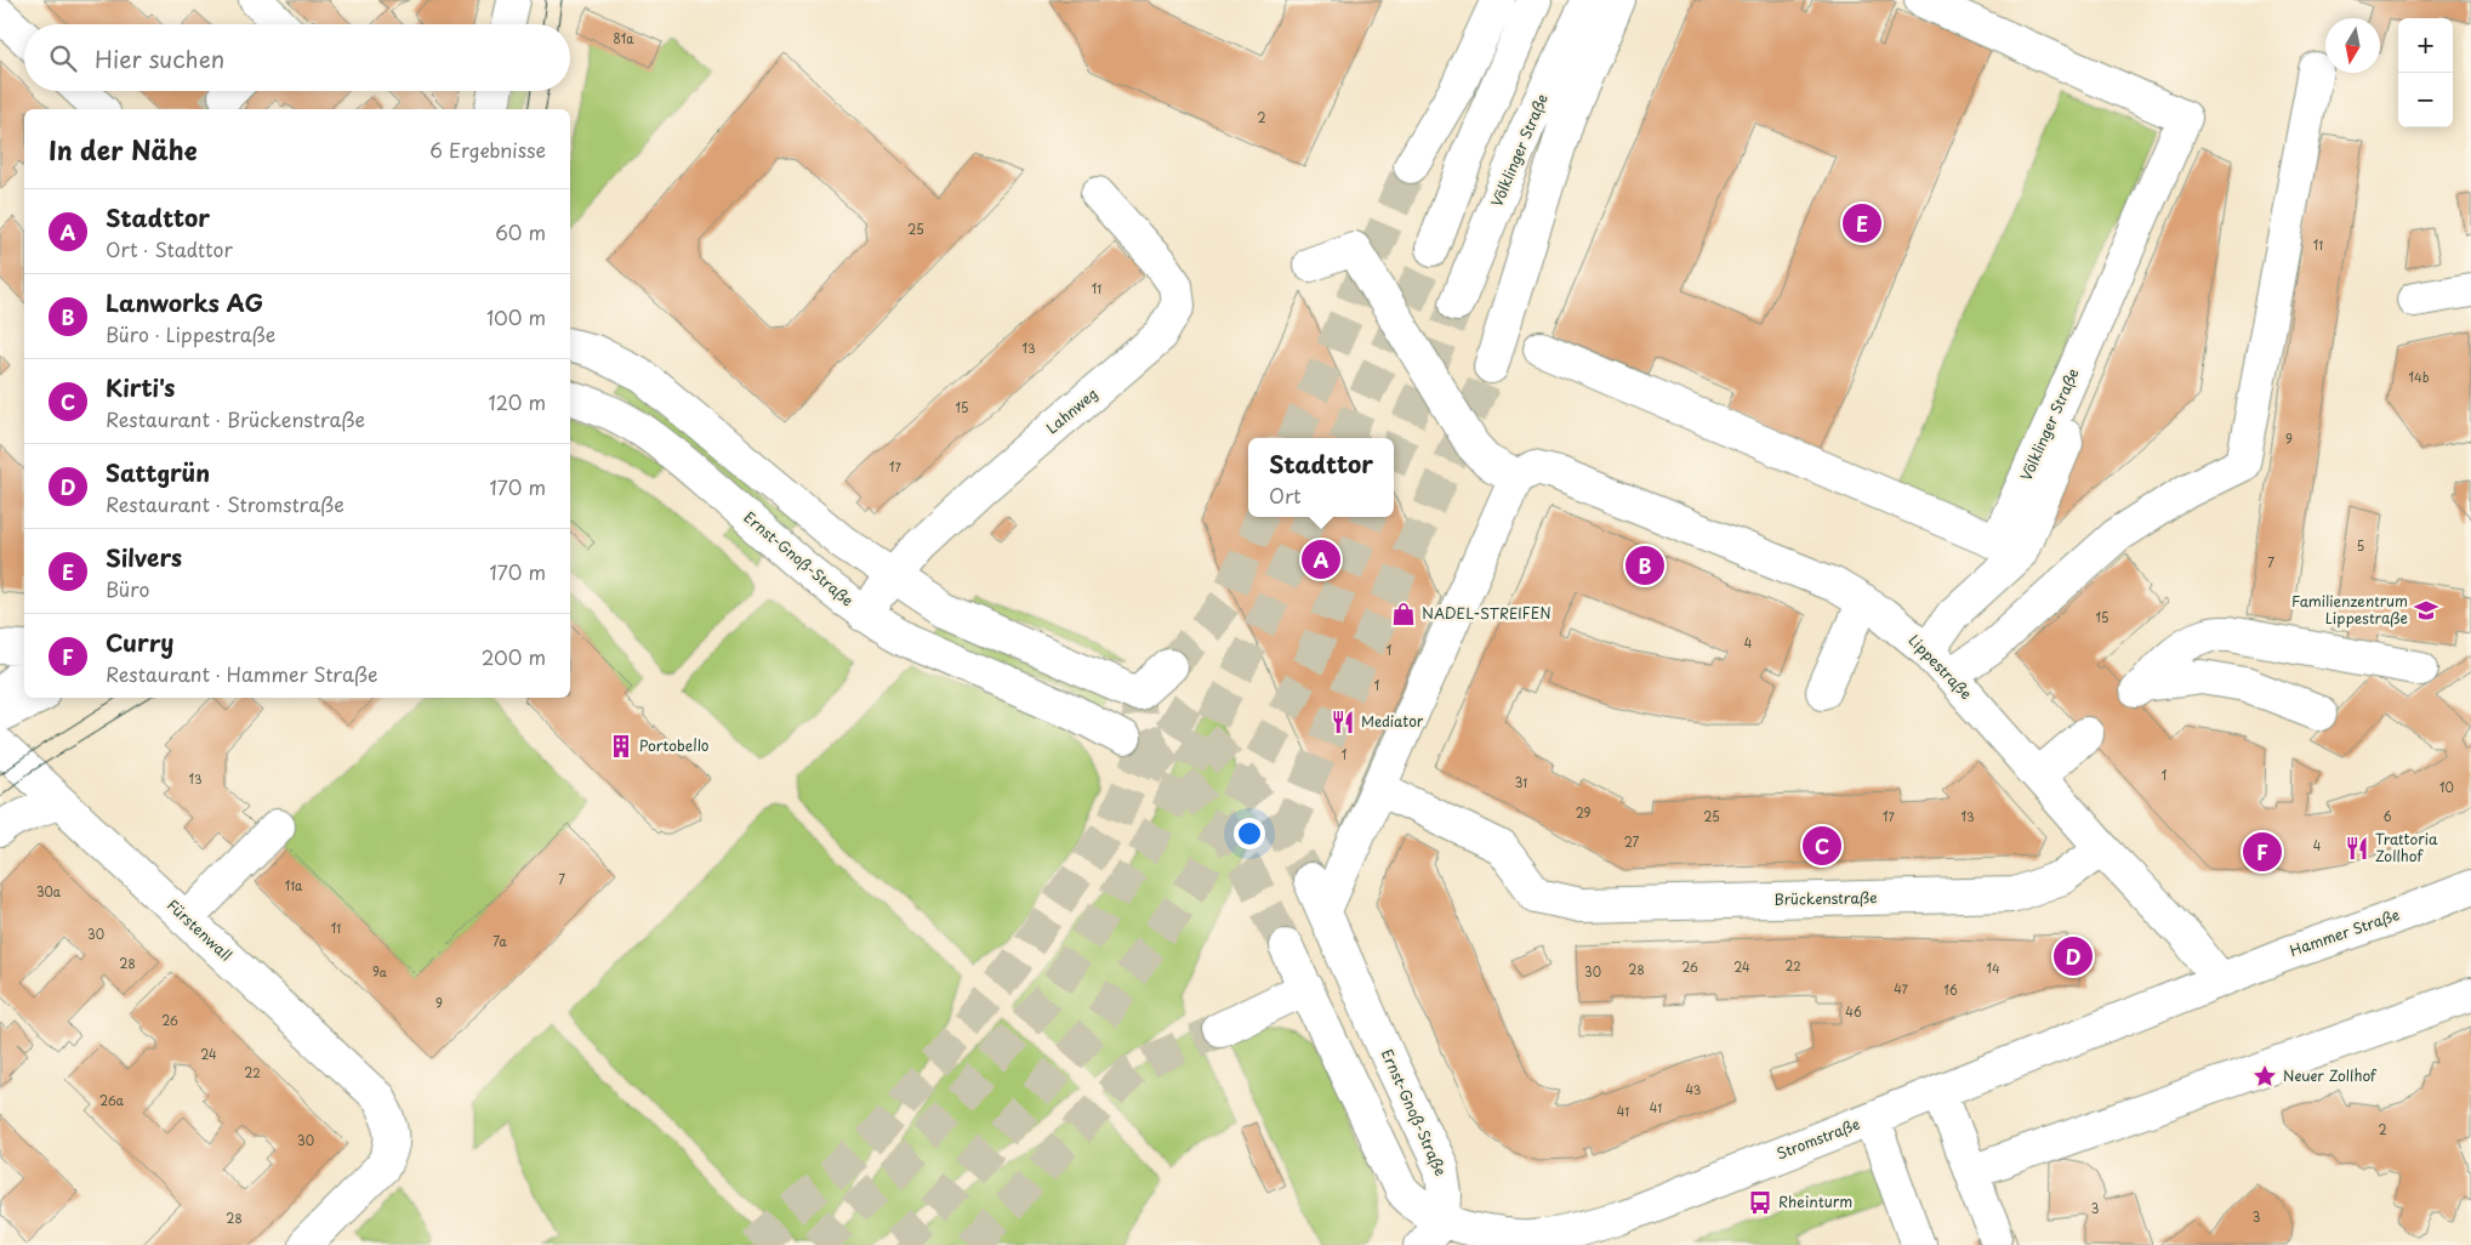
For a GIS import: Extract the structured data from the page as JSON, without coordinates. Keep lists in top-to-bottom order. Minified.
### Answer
{"streets":{"main road":["Völklinger Straße","Lahnweg","Ernst-Gnoß-Straße","Lippestraße","Brückenstraße","Fürstenwall","Hammer Straße","Stromstraße"]},"crossings":[["Lahnweg","Ernst-Gnoß-Straße"],["Ernst-Gnoß-Straße","Stromstraße"],["Lippestraße","Brückenstraße"],["Lippestraße","Hammer Straße"],["Lippestraße","Stromstraße"],["Hammer Straße","Stromstraße"]],"places":{"school or university":["Familienzentrum Lippestraße"],"shop":["NADEL-STREIFEN"],"restaurant":["Mediator","Trattoria Zollhof"],"building":["Portobello"],"place":["Neuer Zollhof"],"bus stop":["Rheinturm"]},"house_numbers":["81a","2","25","11","11","13","14b","15","9","17","5","7","15","4","1","1","1","1","13","31","10","29","25","17","13","6","27","4","7","11a","30a","11","30","7a","28","22","26","24","14","28","9a","30","47","16","9","46","26","24","22","43","26a","41","41","2","30","3","3","28"],"north":"bottom","page":{"map_buttons":["+","−"],"search":"Hier suchen","heading":["In der Nähe","6 Ergebnisse"],"list":[{"mark":"A","name":"Stadttor","note":"Ort · Stadttor","value":"60 m"},{"mark":"B","name":"Lanworks AG","note":"Büro · Lippestraße","value":"100 m"},{"mark":"C","name":"Kirti's","note":"Restaurant · Brückenstraße","value":"120 m"},{"mark":"D","name":"Sattgrün","note":"Restaurant · Stromstraße","value":"170 m"},{"mark":"E","name":"Silvers","note":"Büro","value":"170 m"},{"mark":"F","name":"Curry","note":"Restaurant · Hammer Straße","value":"200 m"}],"pins":["E","A","B","C","F","D"],"popup":["Stadttor","Ort"]}}
